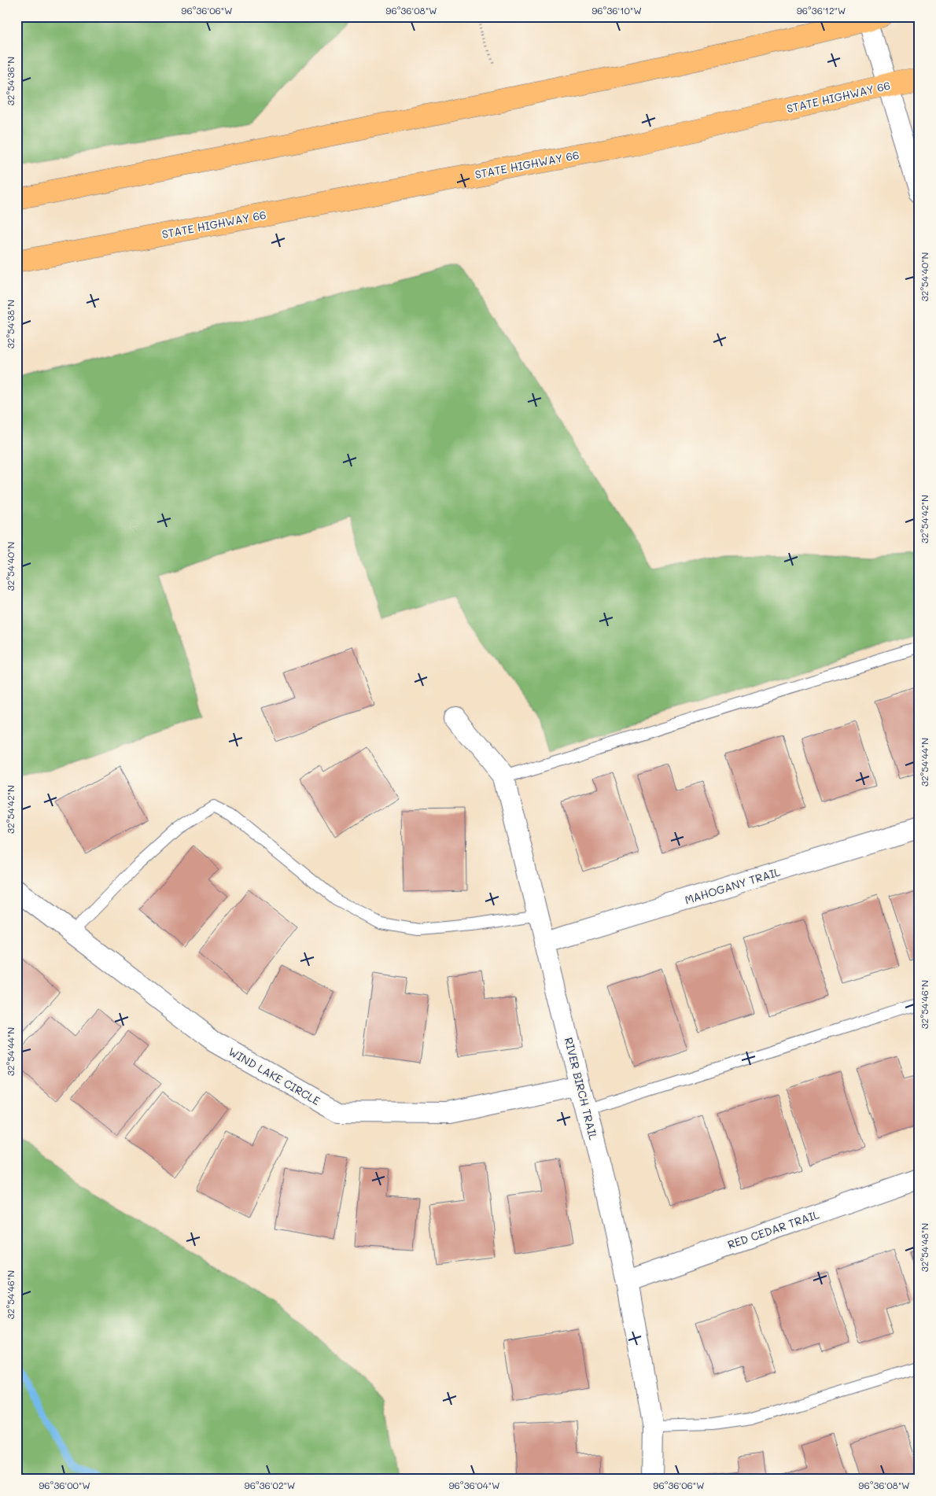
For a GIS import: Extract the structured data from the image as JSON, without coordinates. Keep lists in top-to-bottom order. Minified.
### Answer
{"streets":{"main road":["STATE HIGHWAY 66"],"street":["MAHOGANY TRAIL","WIND LAKE CIRCLE","RIVER BIRCH TRAIL","RED CEDAR TRAIL"]},"crossings":[["MAHOGANY TRAIL","RIVER BIRCH TRAIL"],["WIND LAKE CIRCLE","RIVER BIRCH TRAIL"],["RIVER BIRCH TRAIL","RED CEDAR TRAIL"]],"coordinates":["96°36'06\"W","96°36'08\"W","96°36'10\"W","96°36'12\"W","32°54'36\"N","32°54'40\"N","32°54'38\"N","32°54'42\"N","32°54'44\"N","32°54'46\"N","32°54'48\"N","96°36'00\"W","96°36'02\"W","96°36'04\"W"]}
